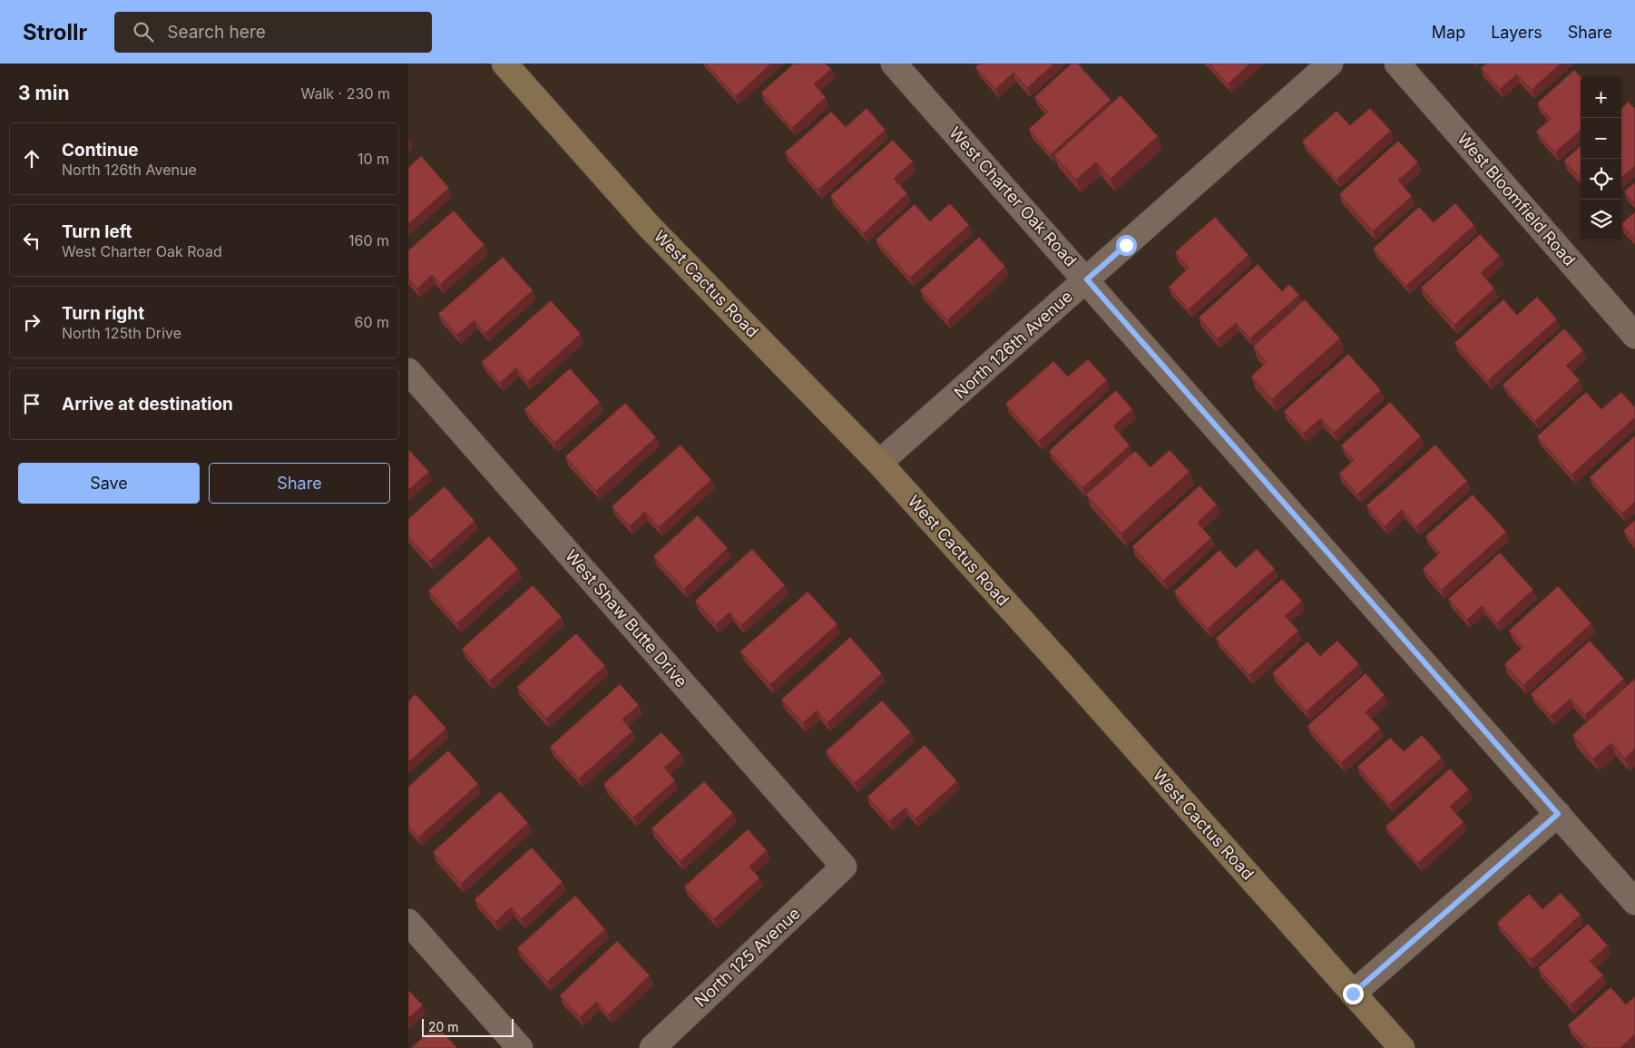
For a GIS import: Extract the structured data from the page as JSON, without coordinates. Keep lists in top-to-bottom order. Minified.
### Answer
{"streets":{"main road":["West Cactus Road"],"street":["West Charter Oak Road","West Bloomfield Road","North 126th Avenue","West Shaw Butte Drive","North 125 Avenue"]},"crossings":[["West Charter Oak Road","North 126th Avenue"],["West Cactus Road","North 126th Avenue"],["West Shaw Butte Drive","North 125 Avenue"]],"scale_bar":"20 m","page":{"header":"Strollr","search":"Search here","nav":["Map","Layers","Share"],"heading":["3 min","Walk · 230 m"],"map_buttons":["+","−"],"list":[["Continue","North 126th Avenue","10 m"],["Turn left","West Charter Oak Road","160 m"],["Turn right","North 125th Drive","60 m"],"Arrive at destination"],"buttons":["Save","Share"],"scale":"20 m"}}
